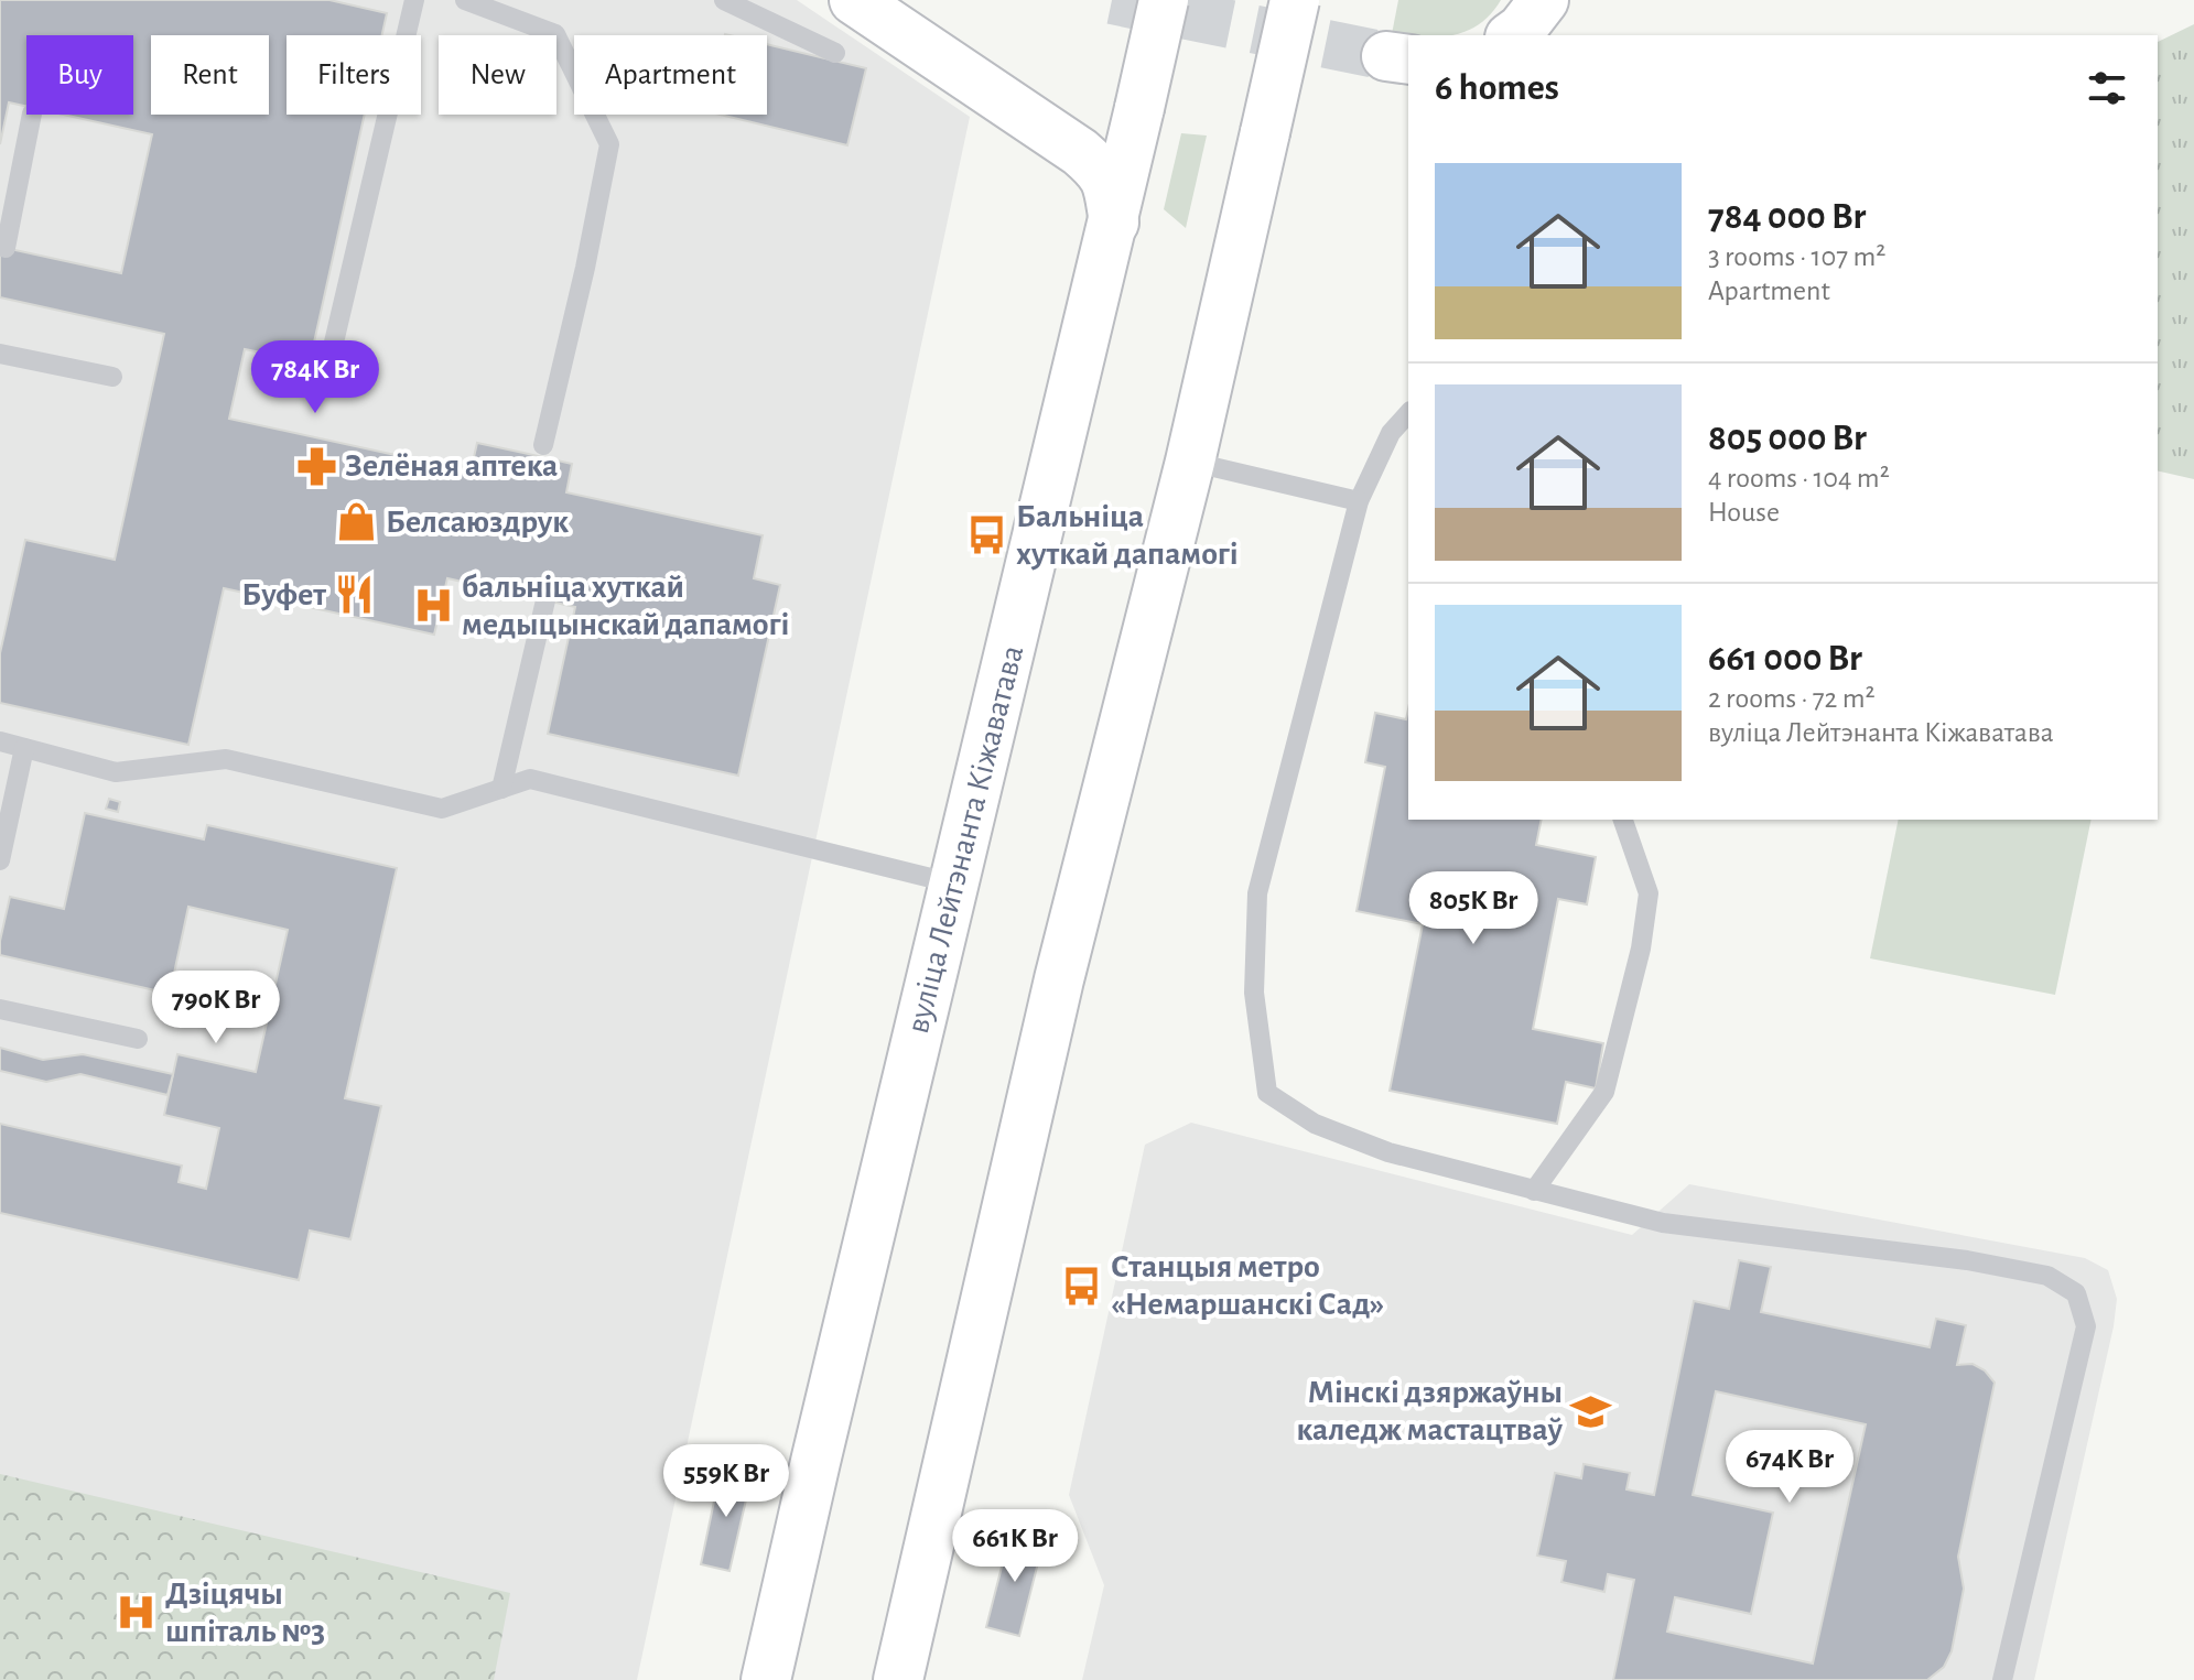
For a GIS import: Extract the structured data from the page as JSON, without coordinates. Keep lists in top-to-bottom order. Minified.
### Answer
{"streets":{"main road":["вуліца Лейтэнанта Кіжаватава"]},"places":{"pharmacy":["Зелёная аптека"],"shop":["Белсаюздрук"],"bus stop":["Бальніца хуткай дапамогі","Станцыя метро «Немаршанскі Сад»"],"restaurant":["Буфет"],"hospital":["бальніца хуткай медыцынскай дапамогі","Дзіцячы шпіталь №3"],"school or university":["Мінскі дзяржаўны каледж мастацтваў"]},"page":{"chip":["Buy","Rent","Filters","New","Apartment"],"heading":"6 homes","list":[{"name":"784 000 Br","note":"3 rooms · 107 m² · Apartment"},{"name":"805 000 Br","note":"4 rooms · 104 m² · House"},{"name":"661 000 Br","note":"2 rooms · 72 m² · вуліца Лейтэнанта Кіжаватава"}],"price":["784K Br","805K Br","790K Br","674K Br","559K Br","661K Br"]}}
